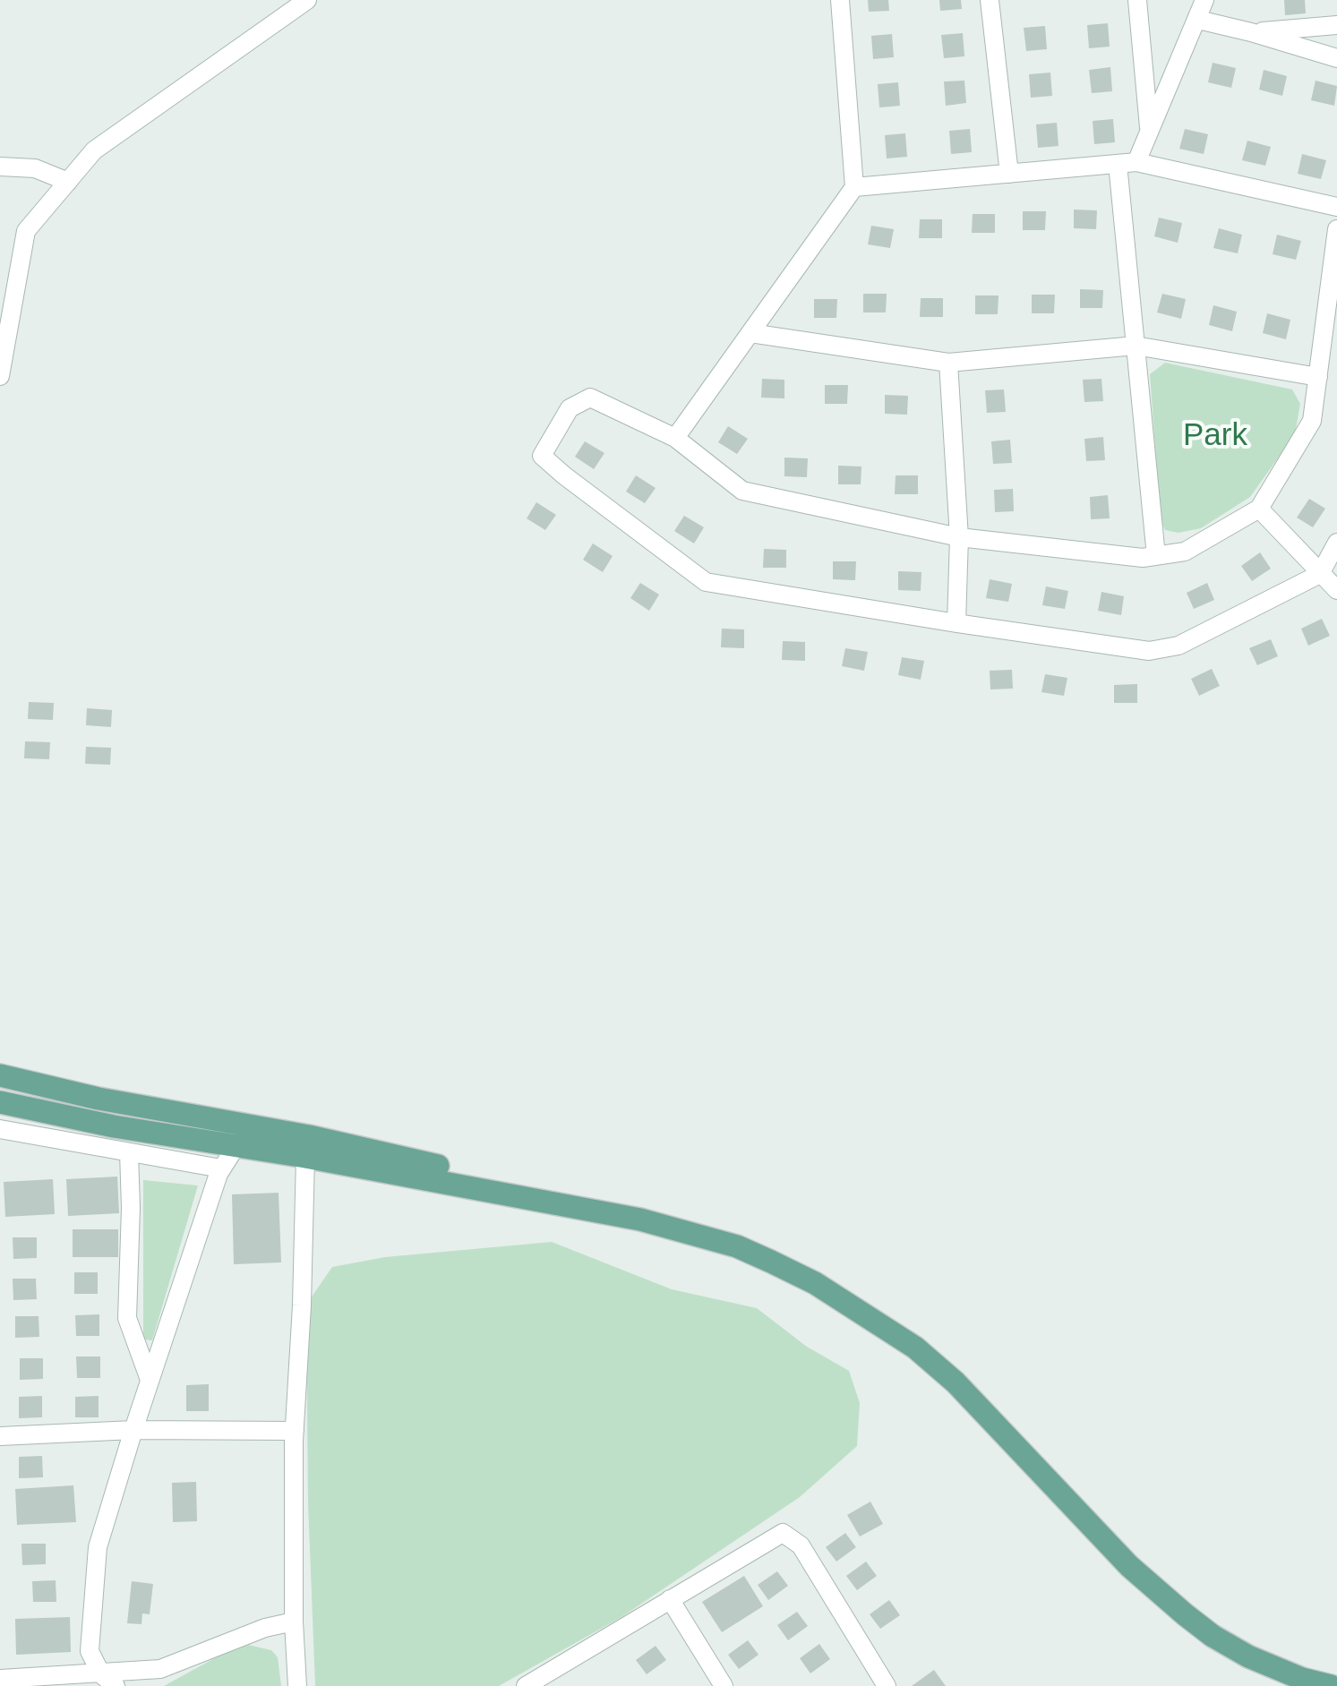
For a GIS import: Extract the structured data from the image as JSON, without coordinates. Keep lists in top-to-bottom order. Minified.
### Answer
{"parks":["Park"]}
